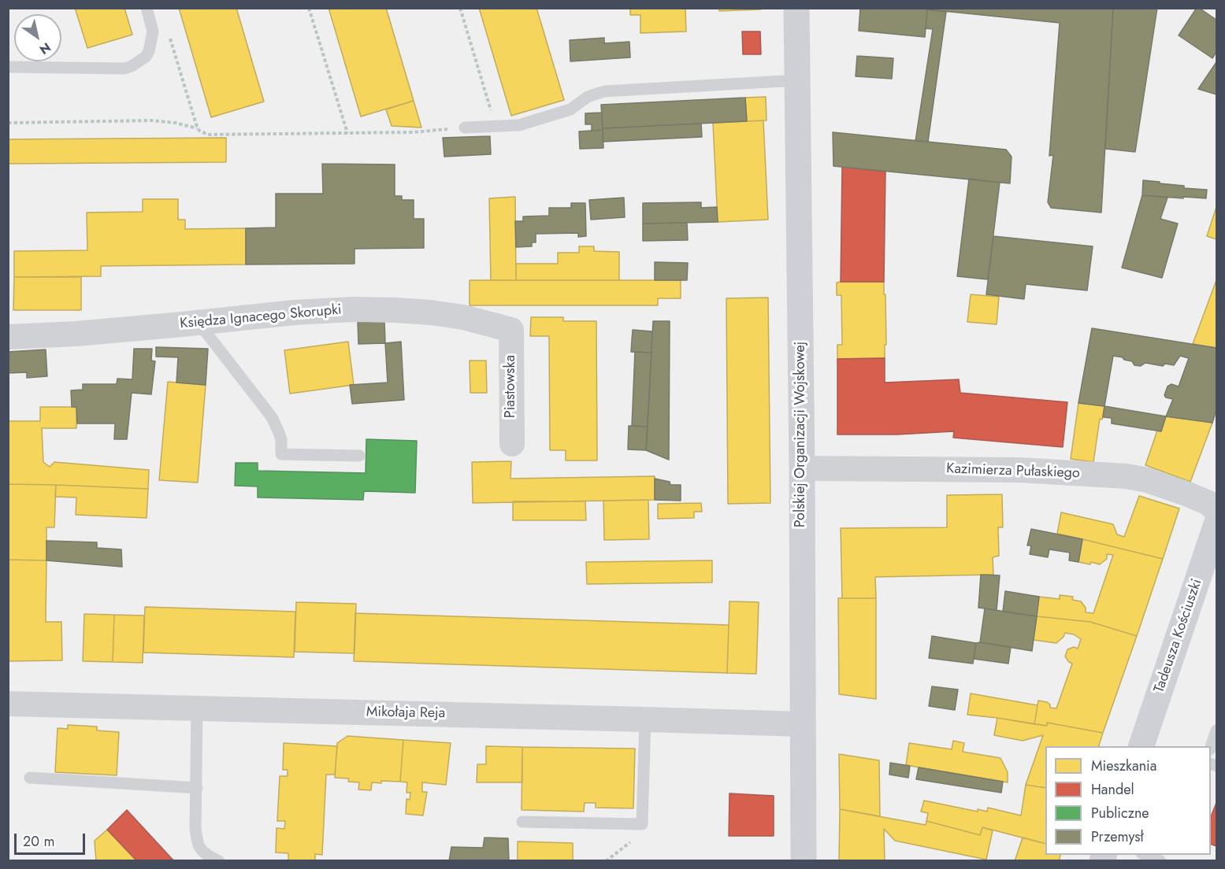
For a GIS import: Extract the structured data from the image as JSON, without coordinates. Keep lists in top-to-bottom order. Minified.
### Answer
{"streets":{"street":["Księdza Ignacego Skorupki","Piastowska","Polskiej Organizacji Wojskowej","Kazimierza Pułaskiego","Tadeusza Kościuszki","Mikołaja Reja"]},"crossings":[["Księdza Ignacego Skorupki","Piastowska"],["Polskiej Organizacji Wojskowej","Kazimierza Pułaskiego"],["Polskiej Organizacji Wojskowej","Mikołaja Reja"]],"legend":["Mieszkania","Handel","Publiczne","Przemysł"],"scale_bar":"20 m","north":"bottom right"}
